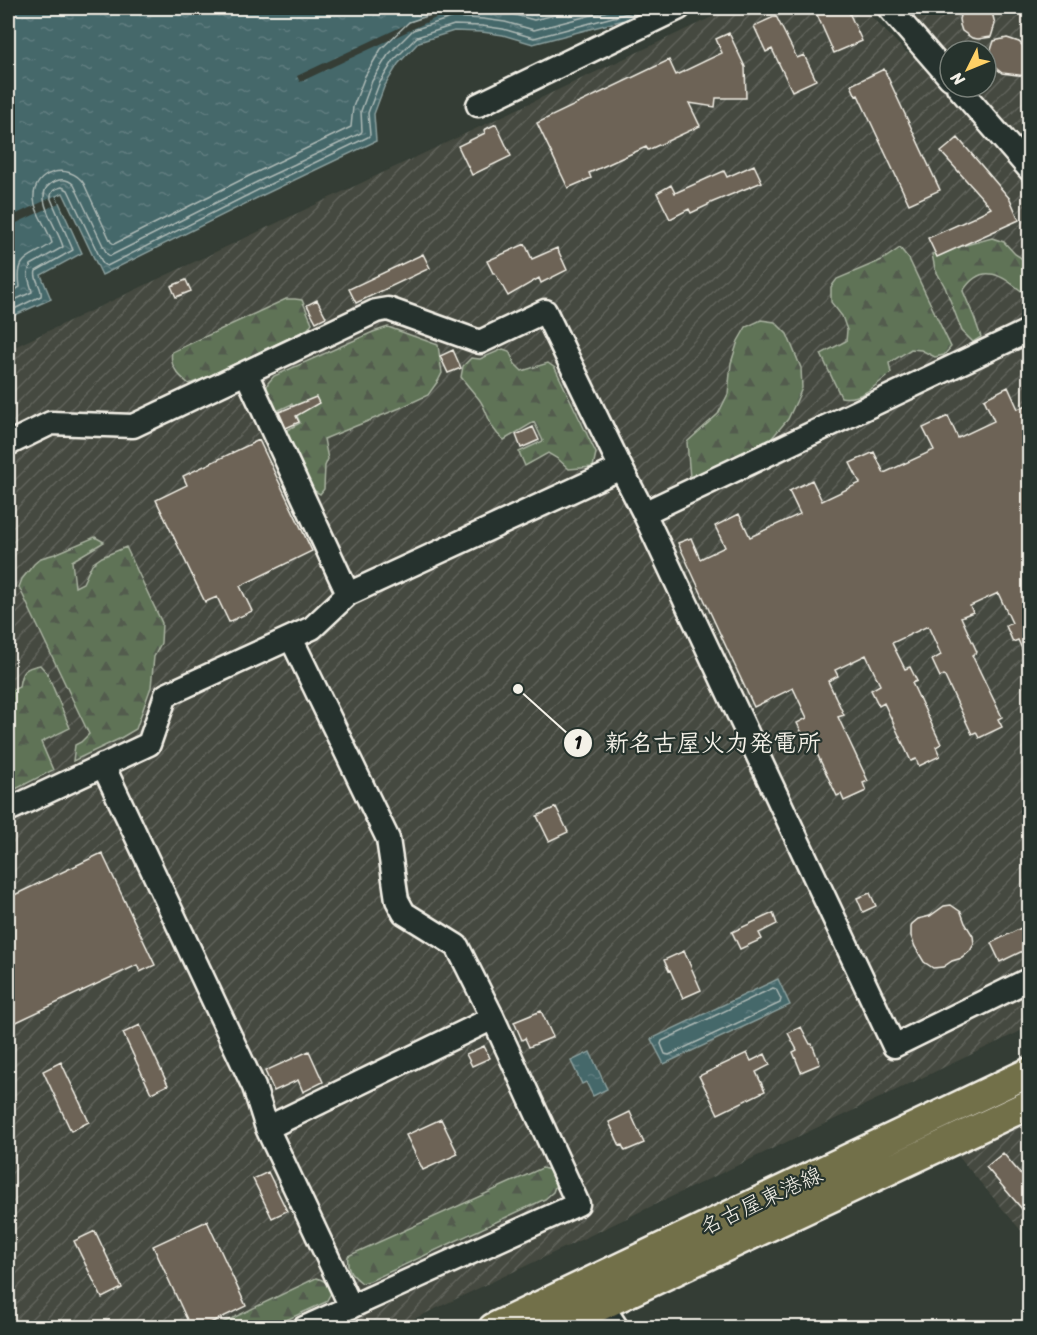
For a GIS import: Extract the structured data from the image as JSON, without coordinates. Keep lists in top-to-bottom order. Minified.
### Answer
{"streets":{"main road":["名古屋東港線"]},"places":["新名古屋火力発電所"],"north":"bottom left"}
